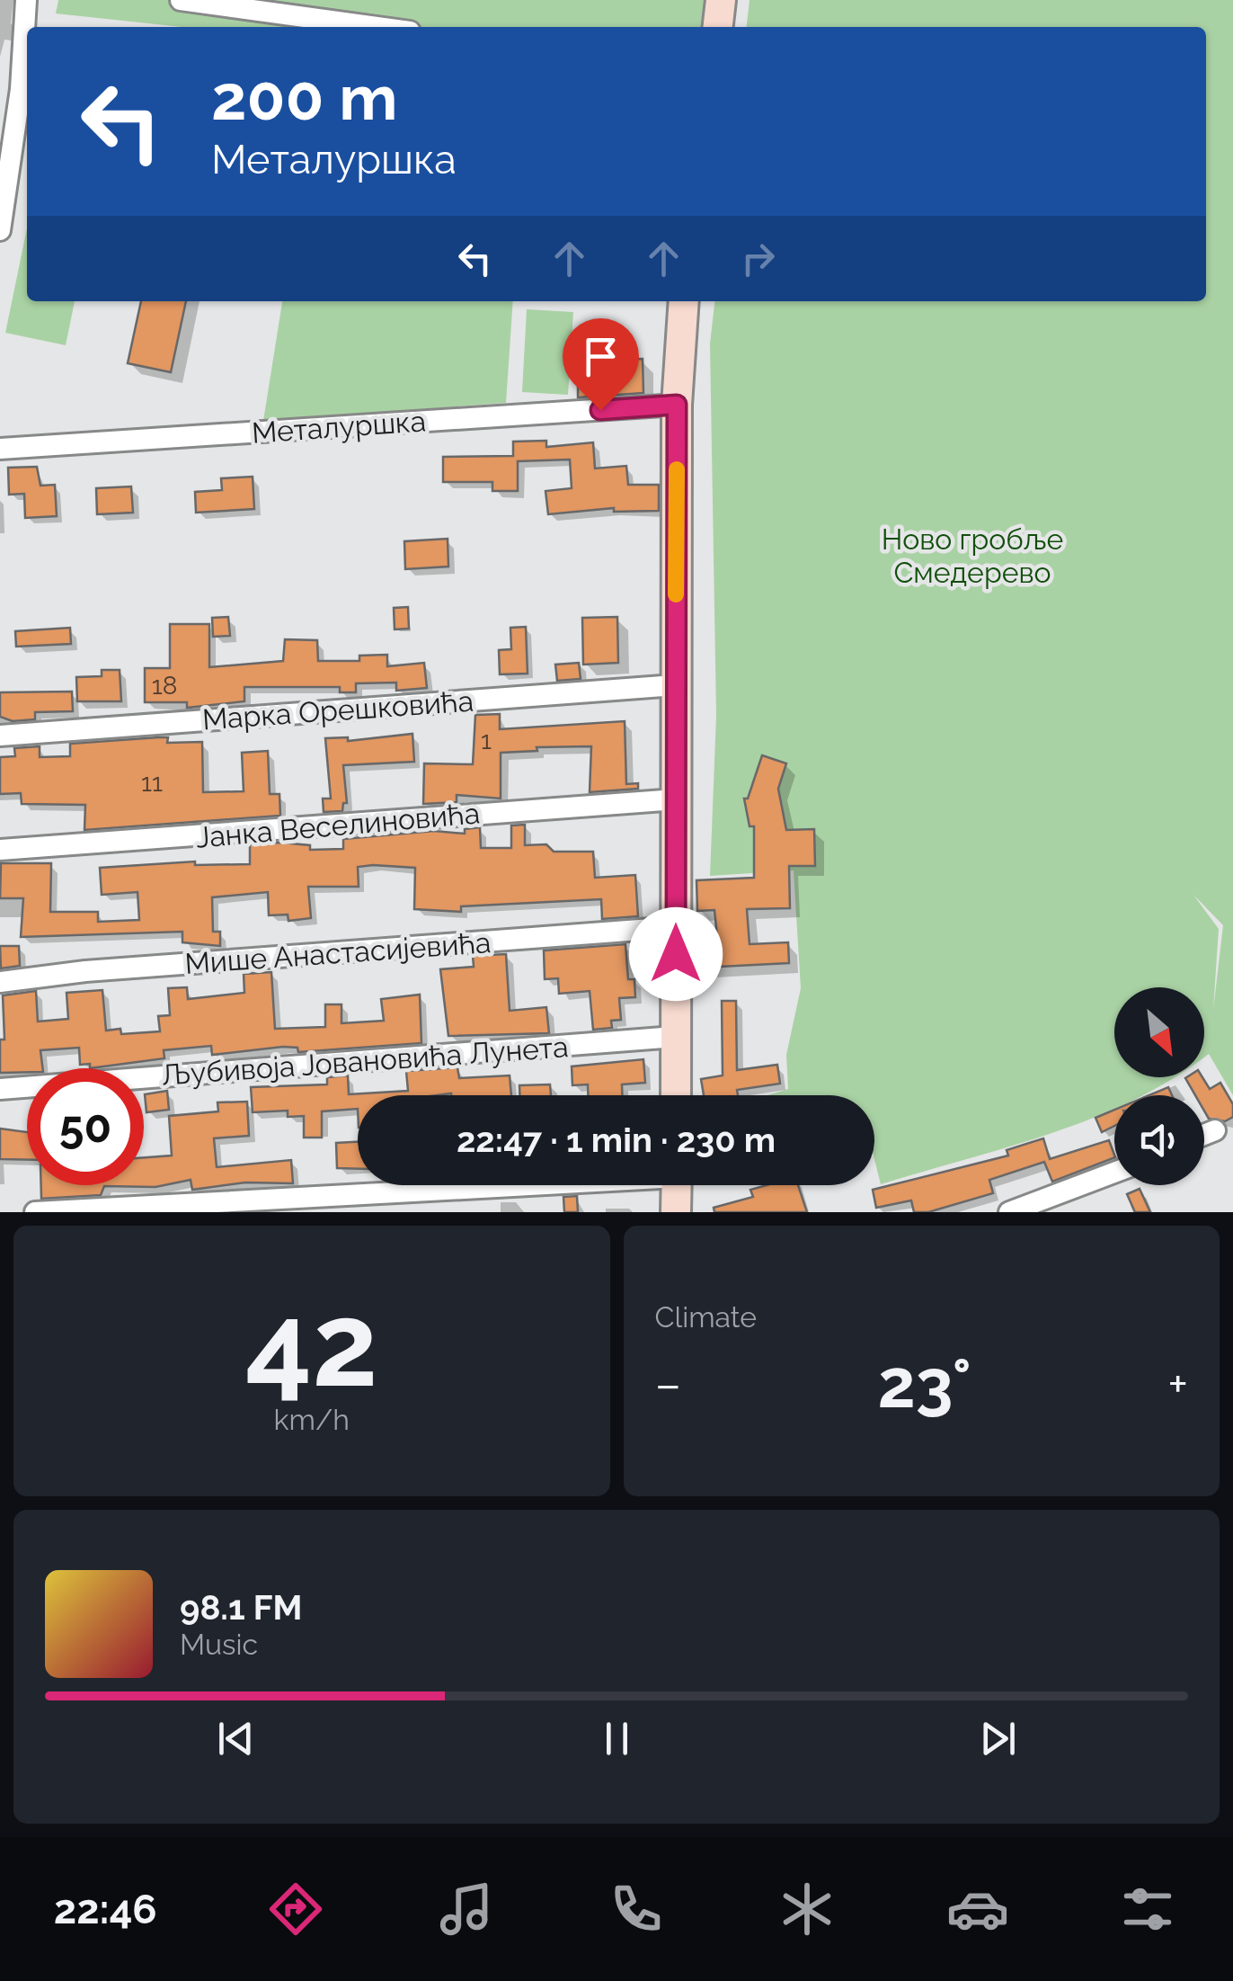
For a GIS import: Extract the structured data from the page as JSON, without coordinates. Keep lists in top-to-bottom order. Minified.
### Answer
{"streets":{"street":["Металуршка","Марка Орешковића","Јанка Веселиновића","Мише Анастасијевића","Љубивоја Јовановића Лунета"]},"parks":["Ново гробље Смедерево"],"house_numbers":["18","1","11"],"north":"bottom right","page":{"turn":["200 m","Металуршка"],"limit":"50","trip":"22:47 · 1 min · 230 m","tile":[["42","km/h"],"Climate"],"heat":["−","23°","+"],"song":["98.1 FM","Music"],"tabs":"22:46"}}
